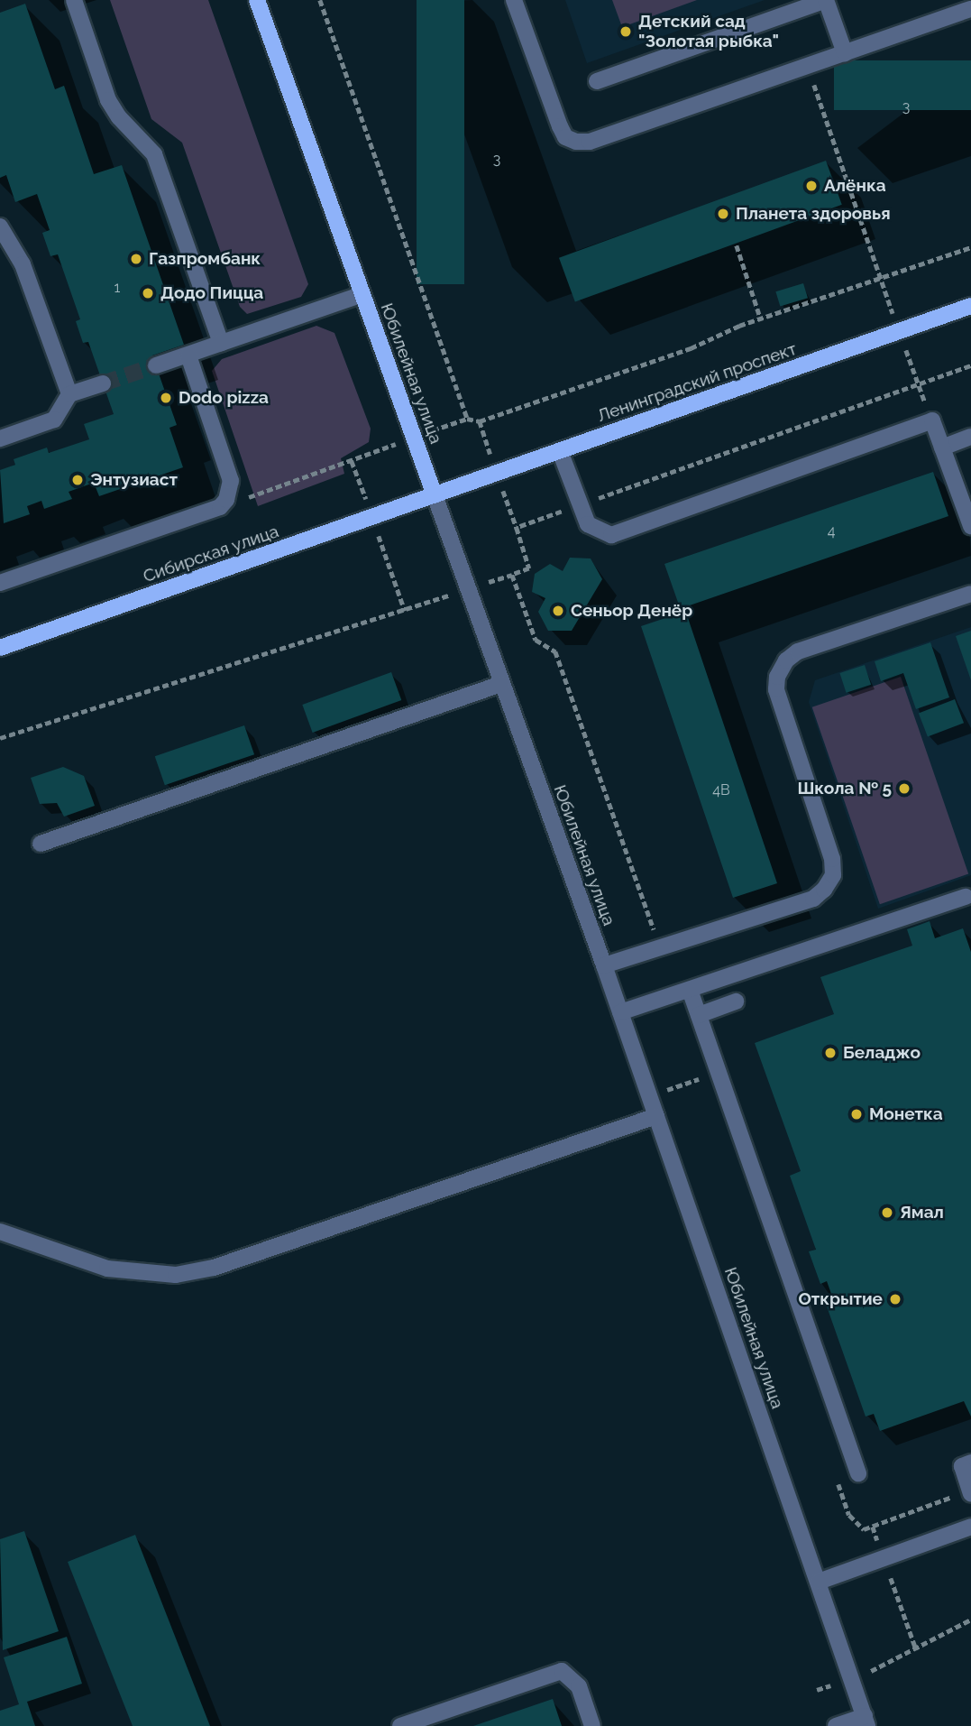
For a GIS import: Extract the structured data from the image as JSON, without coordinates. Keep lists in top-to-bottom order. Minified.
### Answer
{"streets":{"main road":["Юбилейная улица","Ленинградский проспект","Сибирская улица"]},"crossings":[["Юбилейная улица","Ленинградский проспект"],["Юбилейная улица","Сибирская улица"],["Ленинградский проспект","Сибирская улица"]],"places":["Детский сад \"Золотая рыбка\"","Алёнка","Планета здоровья","Газпромбанк","Додо Пицца","Dodo pizza","Энтузиаст","Сеньор Денёр","Школа № 5","Беладжо","Монетка","Ямал","Открытие"],"house_numbers":["3","3","1","4","4В"]}
